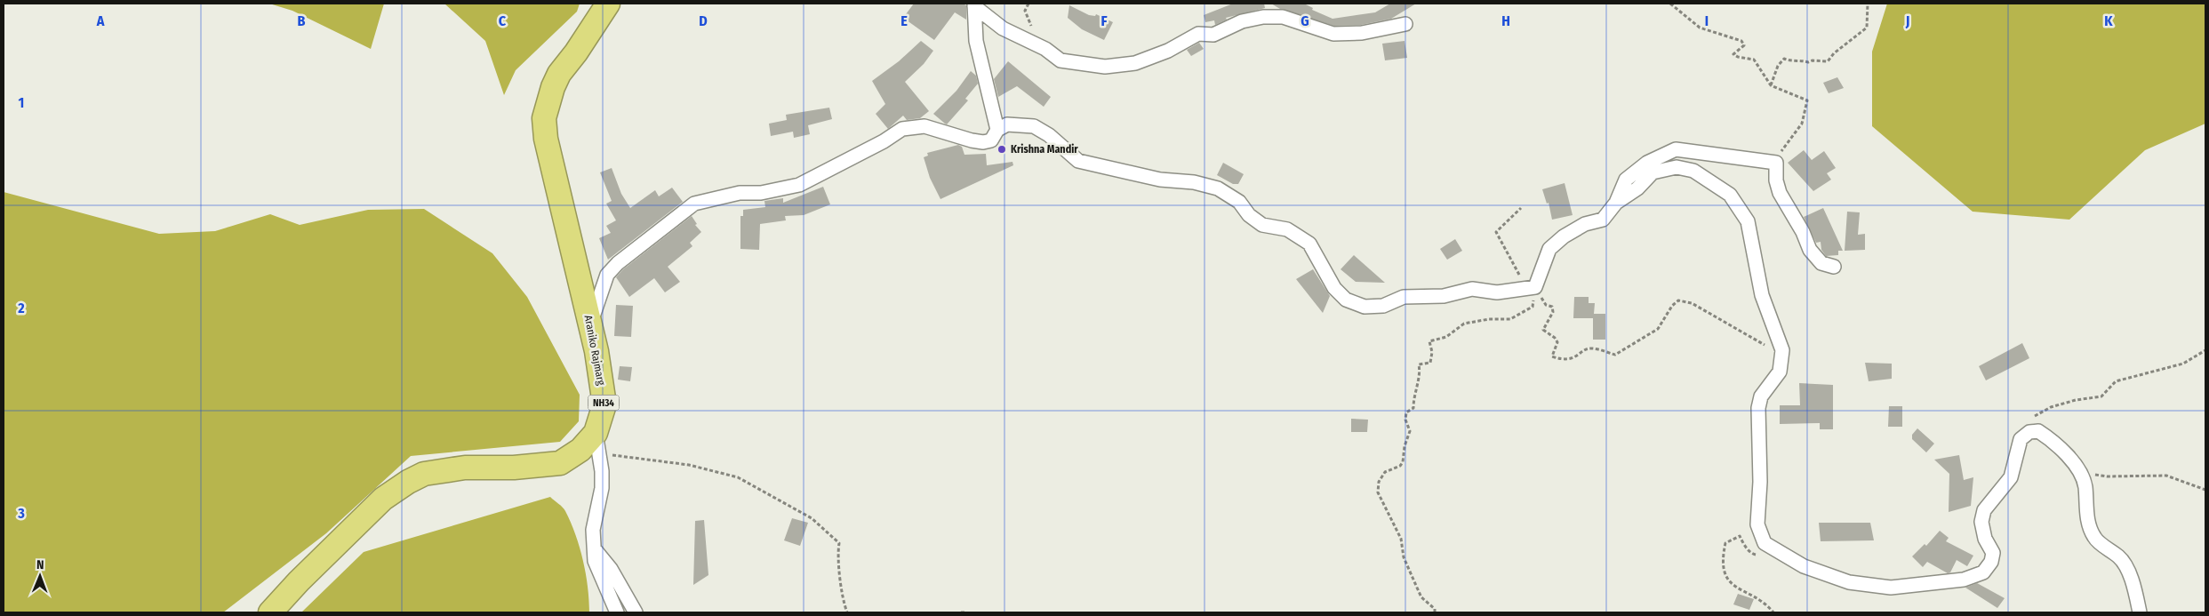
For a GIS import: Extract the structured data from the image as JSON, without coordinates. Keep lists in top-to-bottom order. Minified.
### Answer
{"streets":{"highway":["Araniko Rajmarg","NH34"]},"places":["Krishna Mandir"],"north":"top","grid":{"columns":["A","B","C","D","E","F","G","H","I","J","K"],"rows":["1","2","3"]}}
